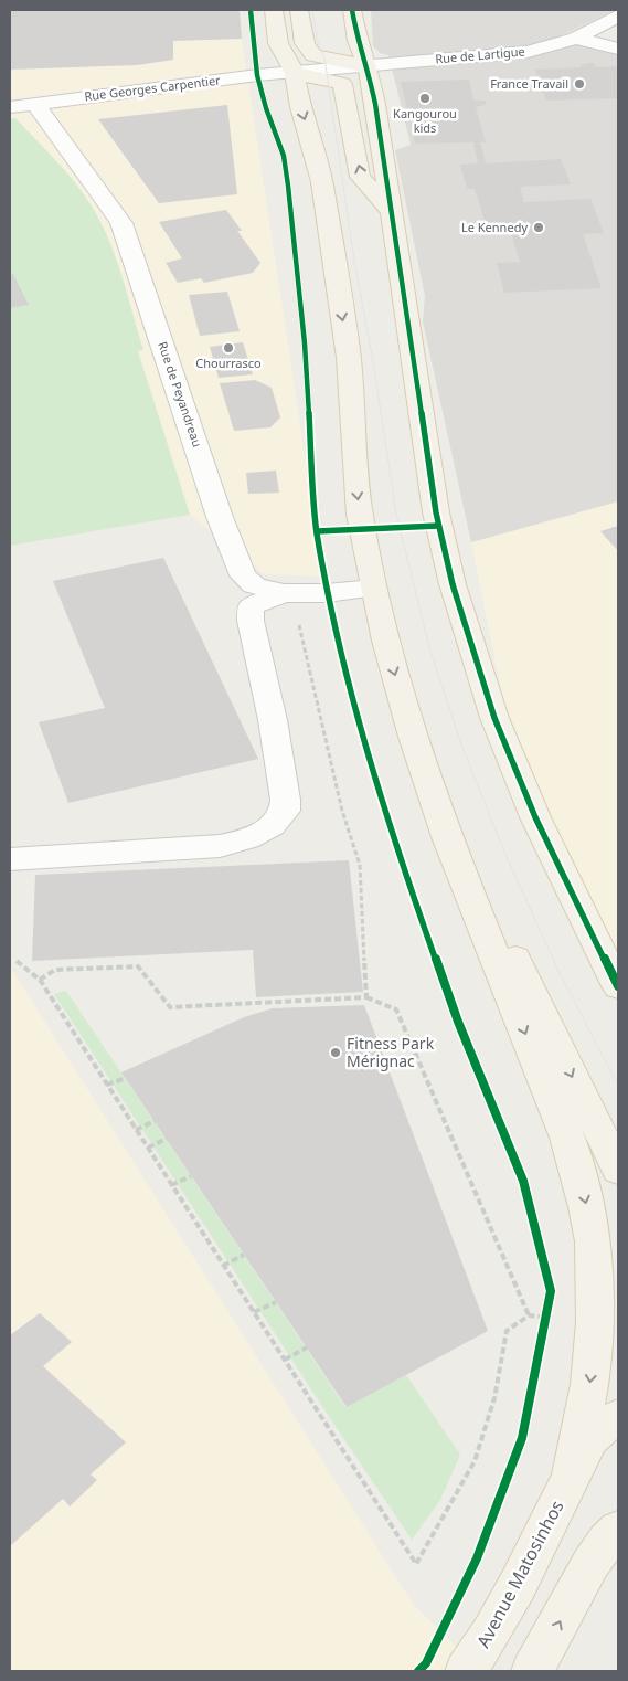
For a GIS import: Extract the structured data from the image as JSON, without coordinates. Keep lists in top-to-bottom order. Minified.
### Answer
{"streets":{"main road":["Avenue Matosinhos"],"street":["Rue de Lartigue","Rue Georges Carpentier","Rue de Peyandreau"]},"crossings":[["Rue de Lartigue","Rue Georges Carpentier"],["Rue Georges Carpentier","Rue de Peyandreau"]],"places":["France Travail","Kangourou kids","Le Kennedy","Chourrasco","Fitness Park Mérignac"]}
